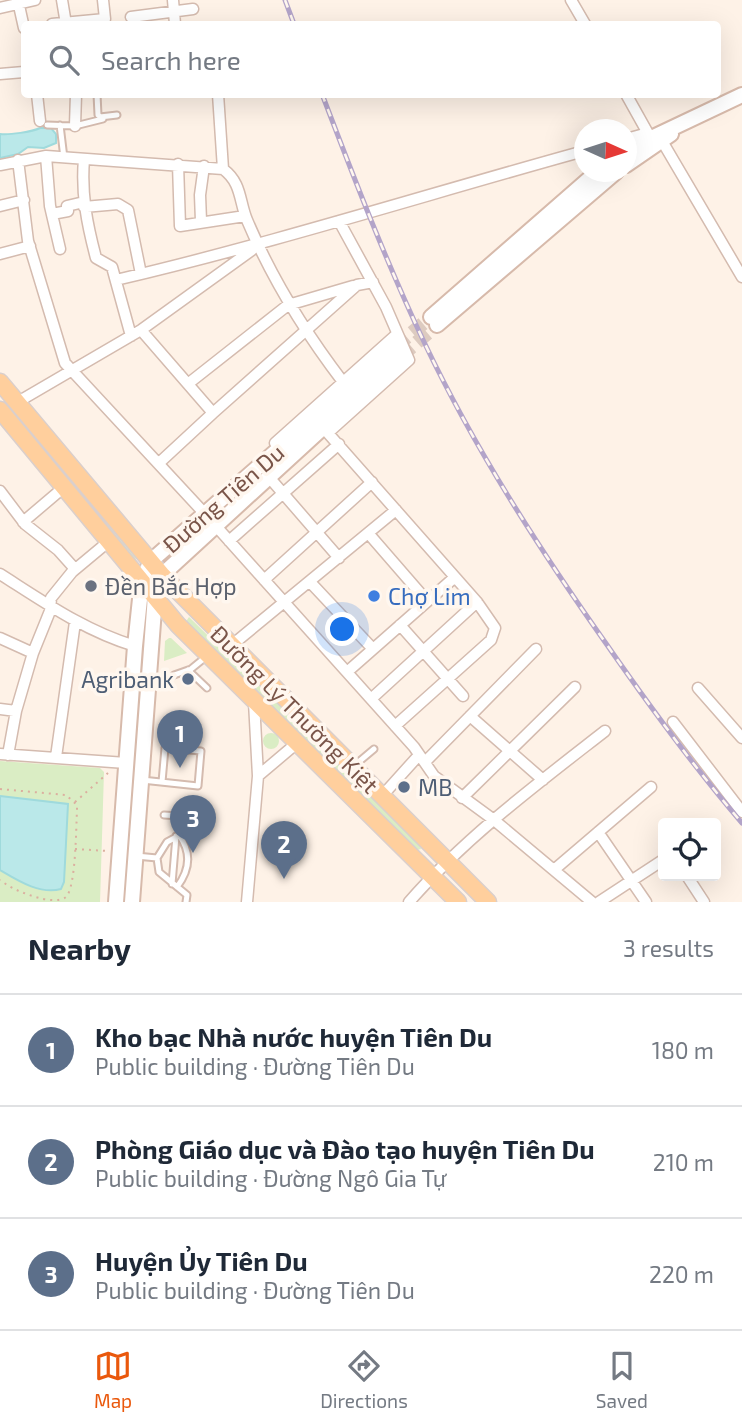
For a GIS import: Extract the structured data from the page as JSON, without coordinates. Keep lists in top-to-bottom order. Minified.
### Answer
{"streets":{"main road":["Đường Tiên Du","Đường Lý Thường Kiệt"]},"crossings":[["Đường Tiên Du","Đường Lý Thường Kiệt"]],"places":["Đền Bắc Hợp","Chợ Lim","Agribank","MB"],"north":"right","page":{"search":"Search here","pins":["1","3","2"],"heading":["Nearby","3 results"],"list":[{"mark":"1","name":"Kho bạc Nhà nước huyện Tiên Du","note":"Public building · Đường Tiên Du","value":"180 m"},{"mark":"2","name":"Phòng Giáo dục và Đào tạo huyện Tiên Du","note":"Public building · Đường Ngô Gia Tự","value":"210 m"},{"mark":"3","name":"Huyện Ủy Tiên Du","note":"Public building · Đường Tiên Du","value":"220 m"}],"nav":["Map","Directions","Saved"]}}
